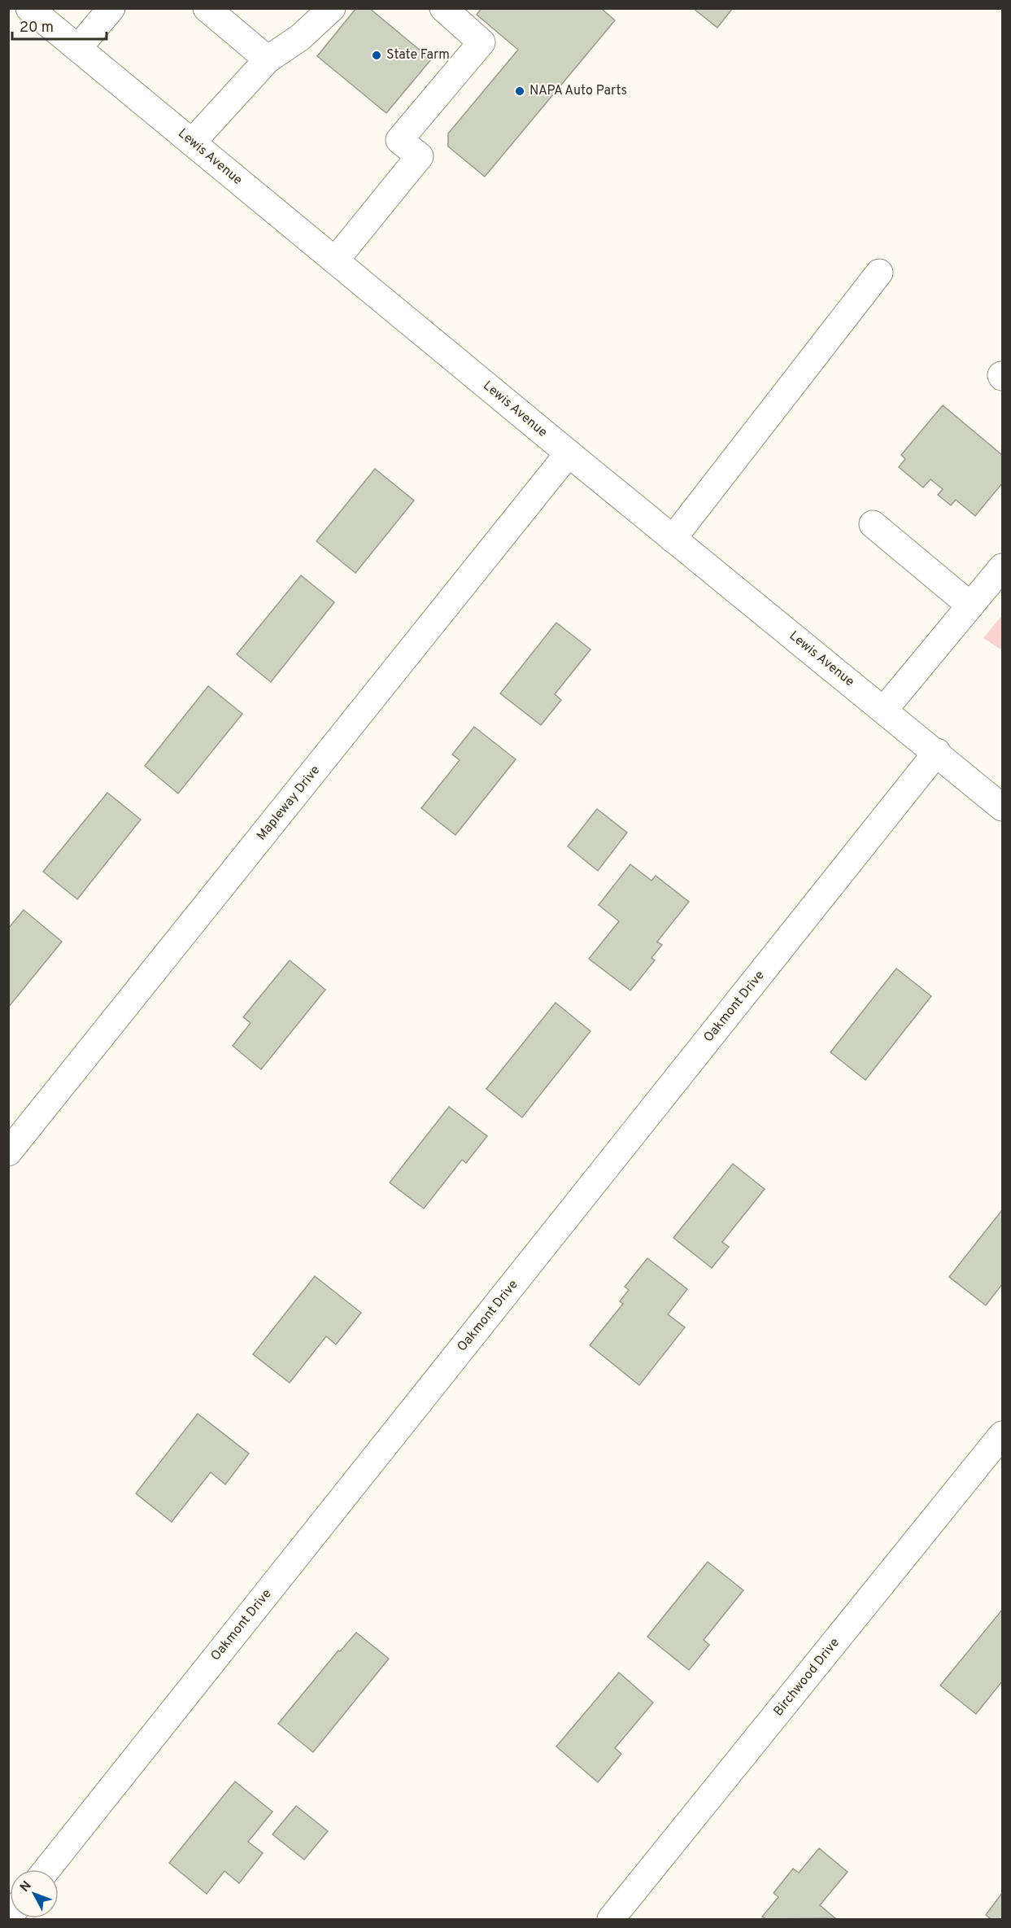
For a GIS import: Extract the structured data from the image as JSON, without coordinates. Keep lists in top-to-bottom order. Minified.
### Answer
{"streets":{"street":["Lewis Avenue","Mapleway Drive","Oakmont Drive","Birchwood Drive"]},"crossings":[["Lewis Avenue","Mapleway Drive"],["Lewis Avenue","Oakmont Drive"]],"places":["State Farm","NAPA Auto Parts"],"scale_bar":"20 m","north":"top left"}
